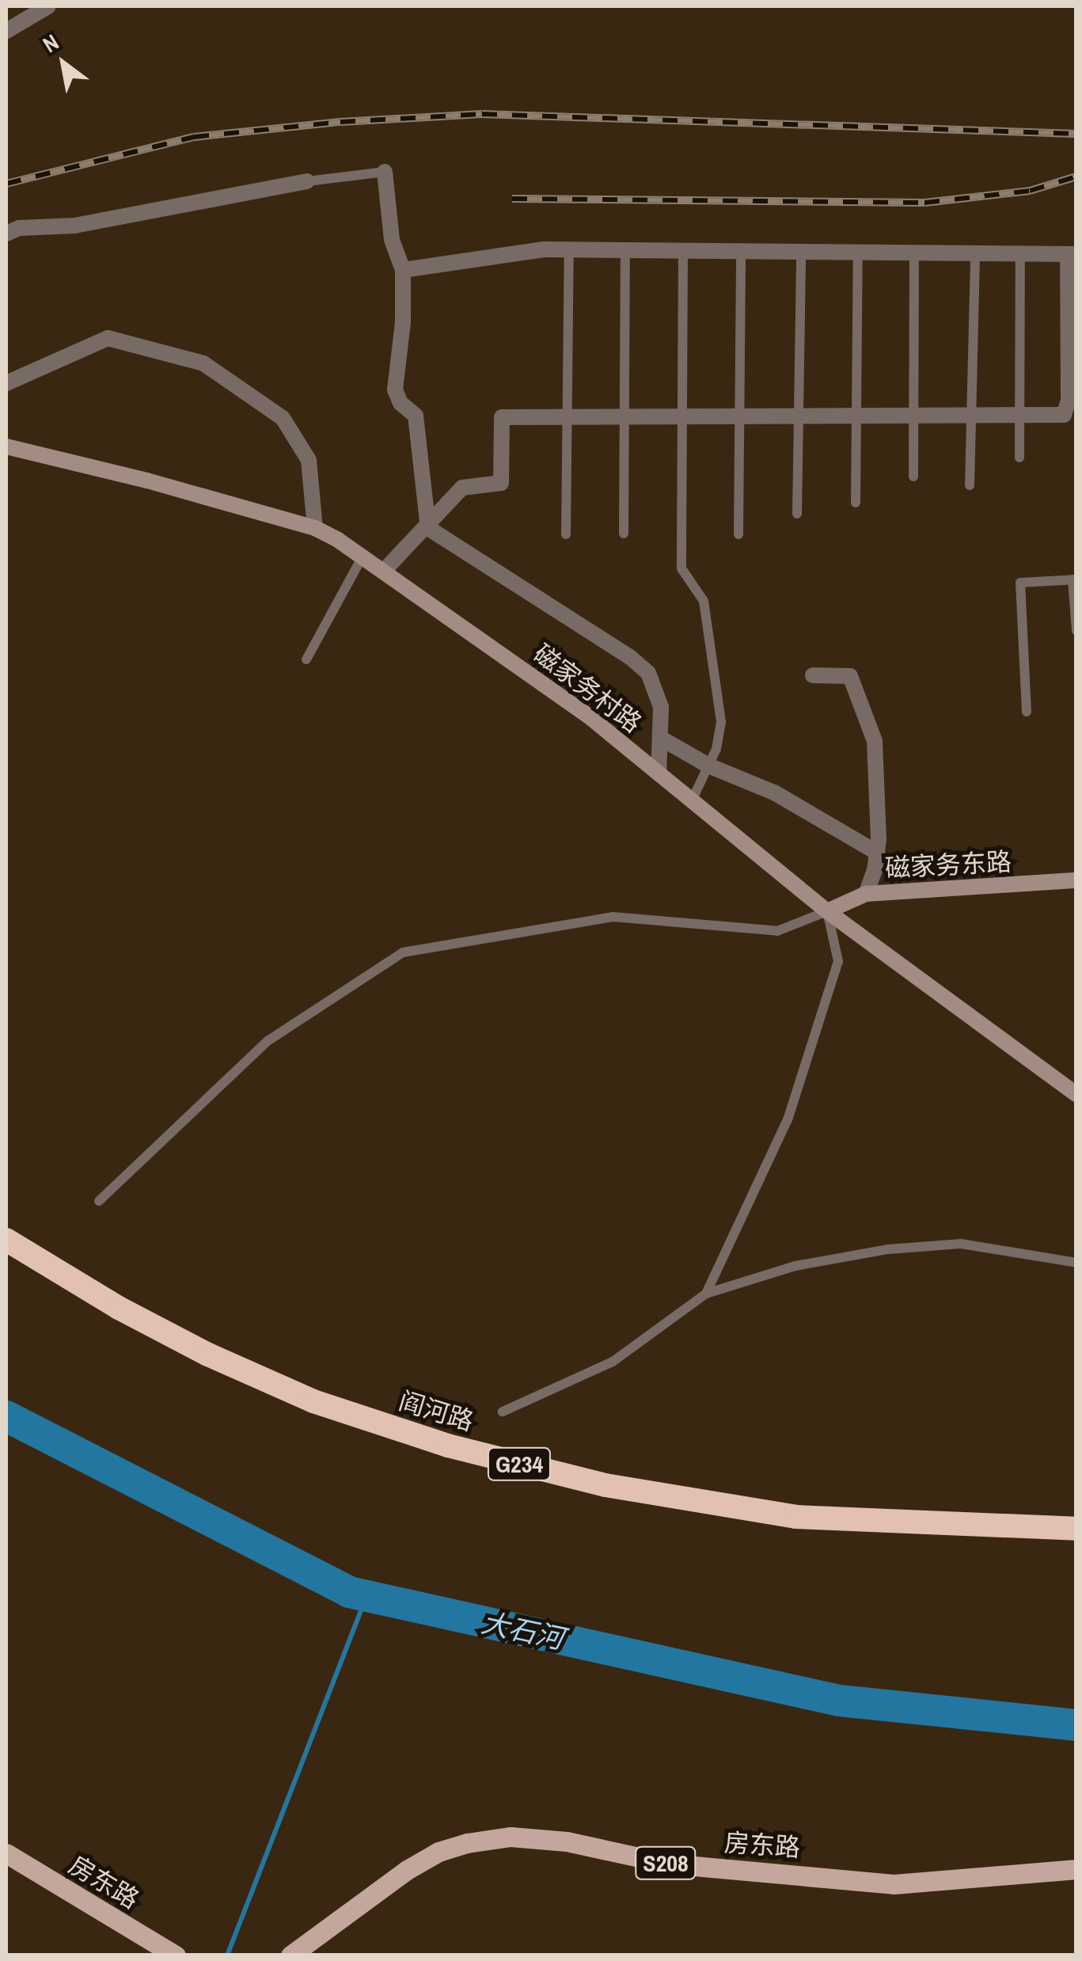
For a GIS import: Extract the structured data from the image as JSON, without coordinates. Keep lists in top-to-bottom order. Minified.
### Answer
{"streets":{"highway":["阎河路","G234"],"main road":["房东路","S208"],"street":["磁家务村路","磁家务东路"]},"crossings":[["磁家务村路","磁家务东路"]],"water":["大石河"],"north":"top left"}
